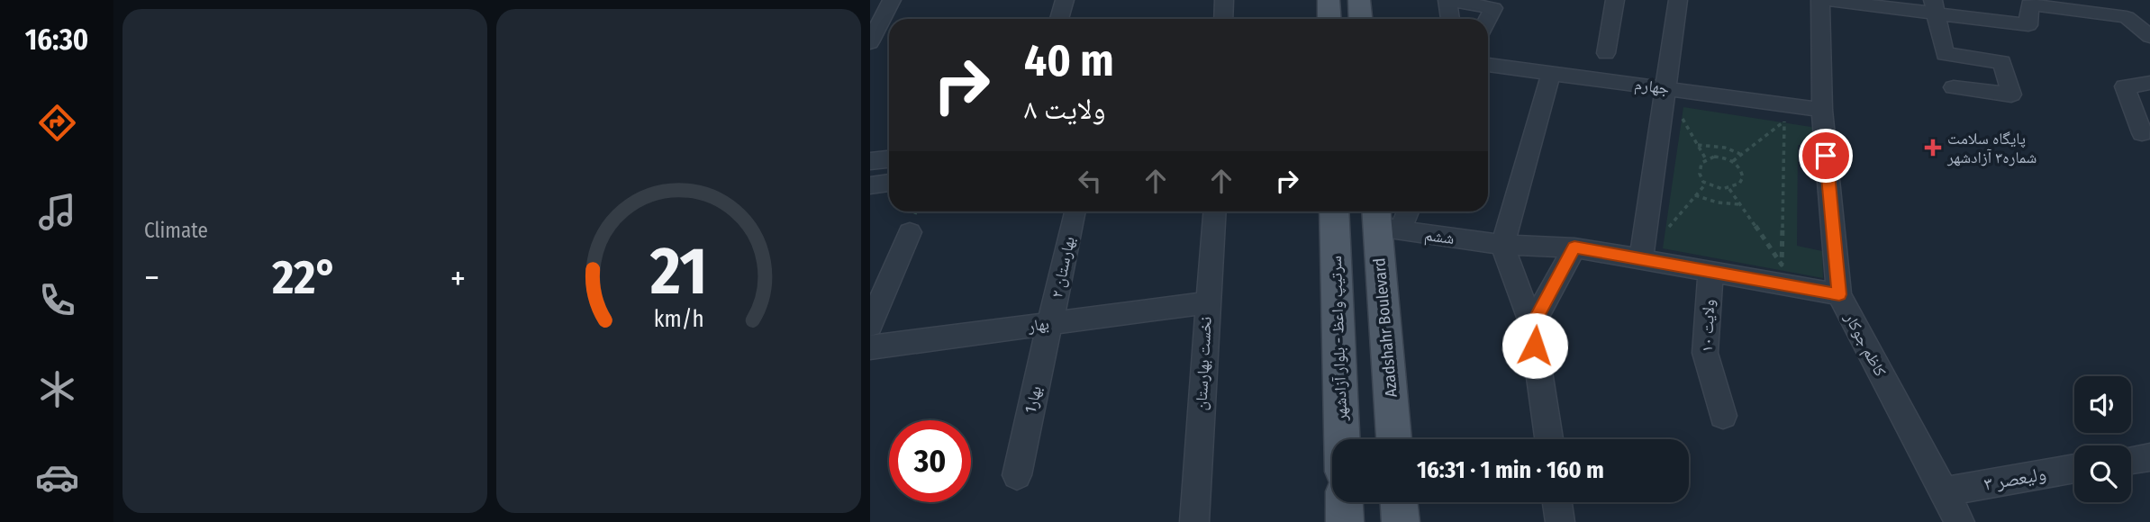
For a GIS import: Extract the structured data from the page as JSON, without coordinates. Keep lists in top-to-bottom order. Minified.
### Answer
{"streets":{"main road":["Azadshahr Boulevard","سرتیپ واعظ - بلوار آزادشهر"],"street":["جهارم","ششم","بهارستان ۲","بهار","ولایت ۱۰","کاظم جوکار","نخست بهارستان","بهار1","ولیعصر ۳"]},"crossings":[["جهارم","کاظم جوکار"],["ششم","ولایت ۱۰"],["ششم","Azadshahr Boulevard"],["ششم","کاظم جوکار"],["بهارستان ۲","بهار"],["بهارستان ۲","بهار1"],["بهار","نخست بهارستان"],["بهار","بهار1"],["کاظم جوکار","ولیعصر ۳"]],"places":{"health":["پایگاه سلامت شماره۳ آزادشهر"]},"page":{"tabs":"16:30","tile":"Climate","turn":["40 m","ولایت ۸"],"heat":["−","22°","+"],"limit":"30","trip":"16:31 · 1 min · 160 m","gauge":["21","km/h"]}}
